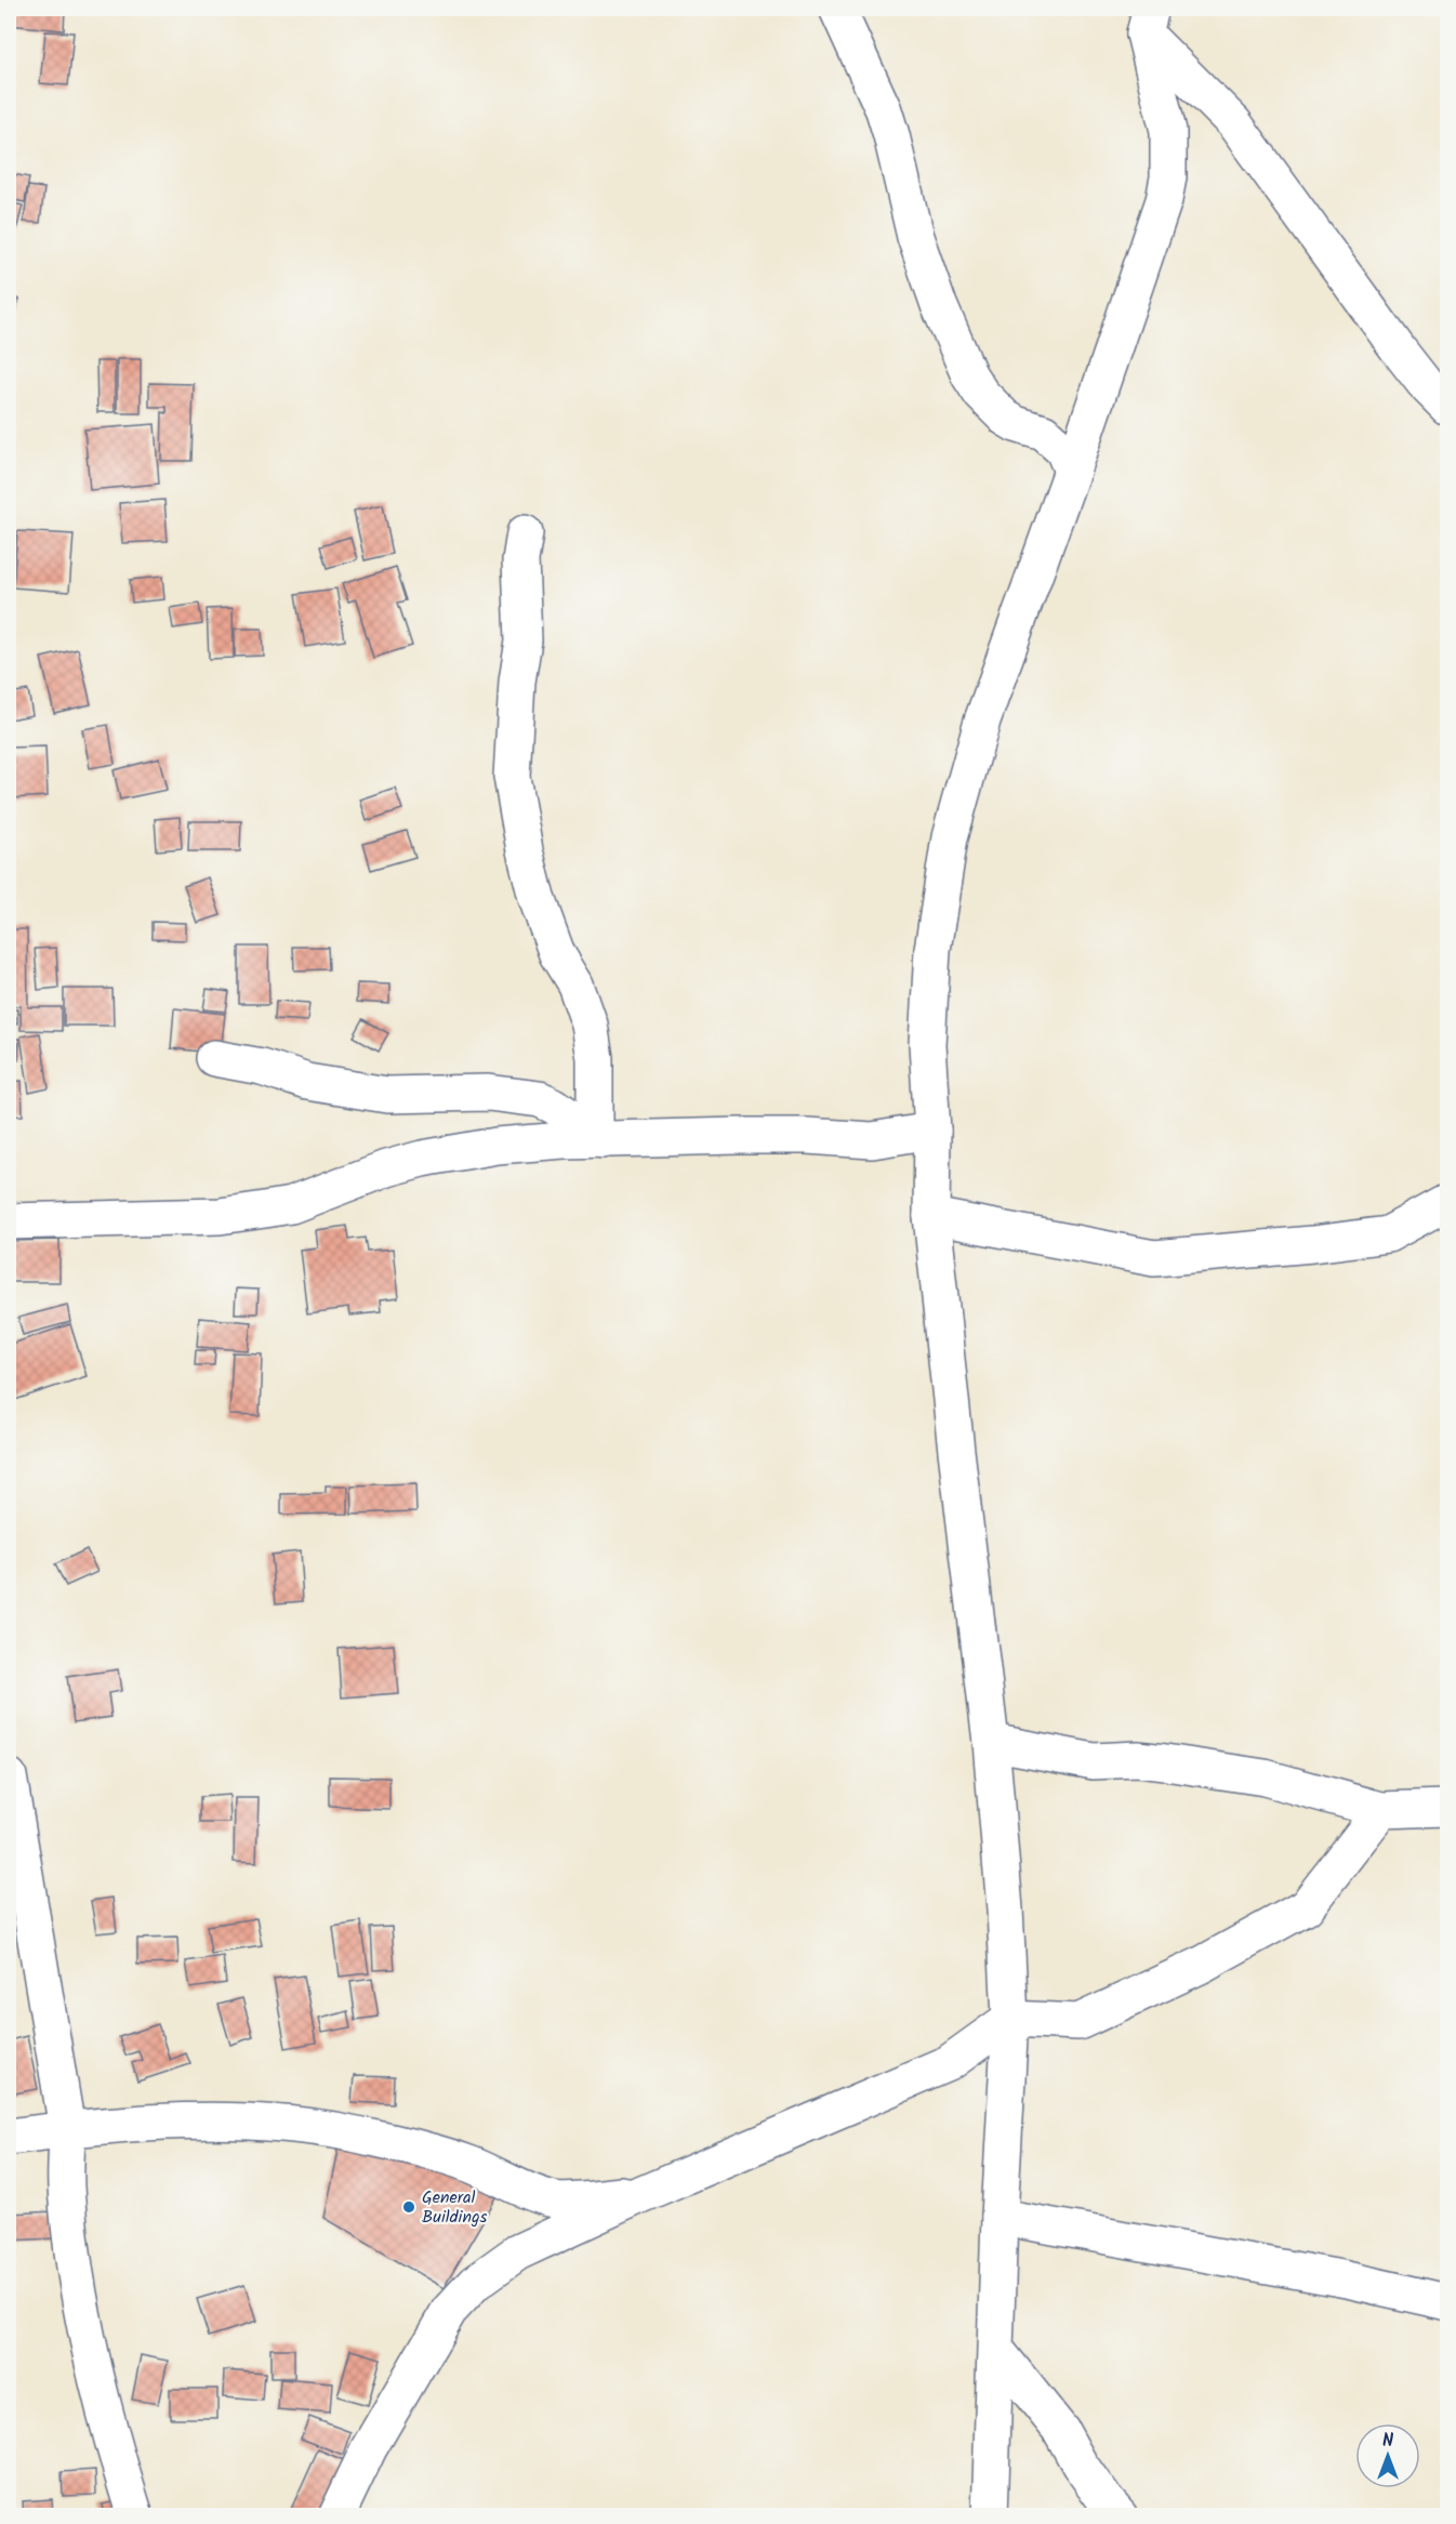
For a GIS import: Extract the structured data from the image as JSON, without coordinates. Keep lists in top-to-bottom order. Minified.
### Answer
{"places":["General Buildings"],"north":"top"}
